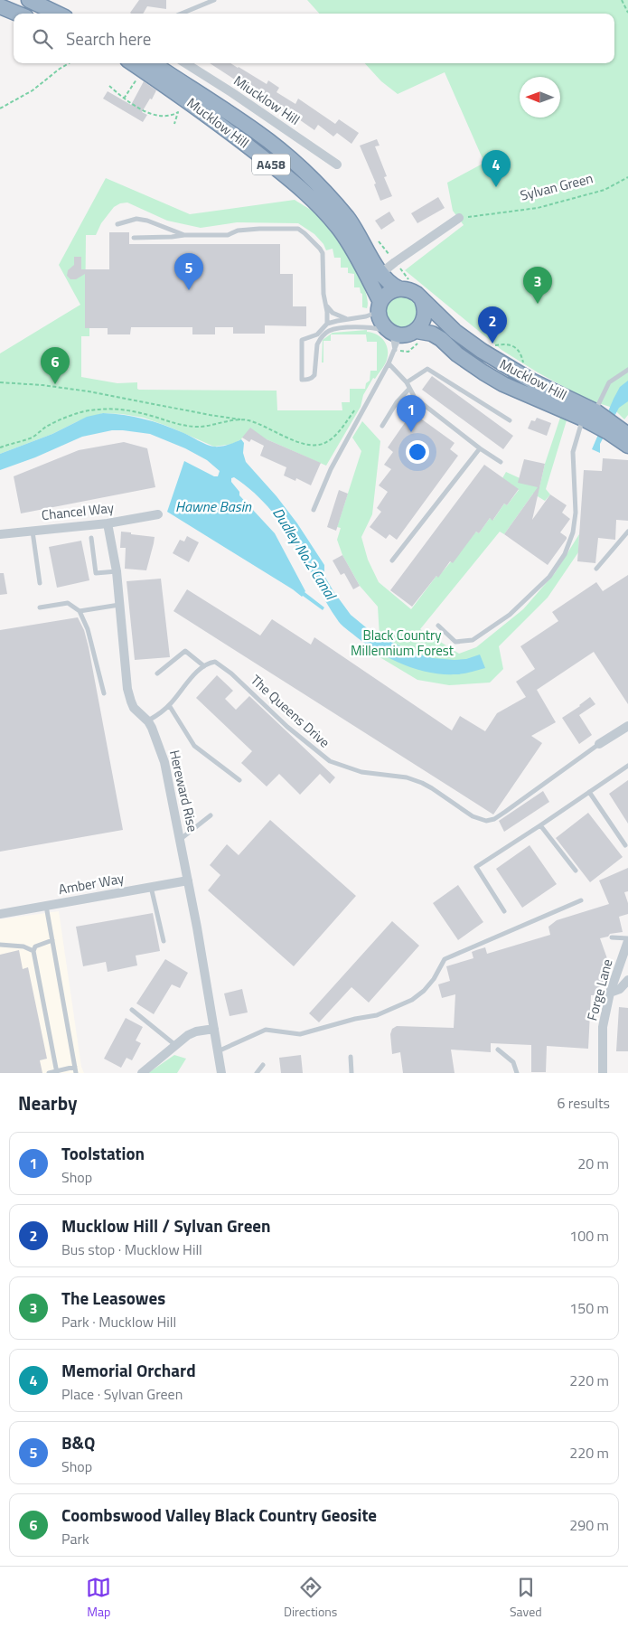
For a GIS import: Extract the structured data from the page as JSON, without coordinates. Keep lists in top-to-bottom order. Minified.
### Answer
{"streets":{"highway":["Mucklow Hill","A458"],"street":["Miucklow Hill","Chancel Way","Hereward Rise","Amber Way","Forge Lane"],"lane":["The Queens Drive"],"path":["Sylvan Green"]},"crossings":[["Chancel Way","Hereward Rise"],["Hereward Rise","Amber Way"]],"water":["Hawne Basin","Dudley No.2 Canal"],"parks":["Black Country Millennium Forest"],"north":"left","page":{"search":"Search here","pins":["4","5","3","2","6","1"],"heading":["Nearby","6 results"],"list":[{"mark":"1","name":"Toolstation","note":"Shop","value":"20 m"},{"mark":"2","name":"Mucklow Hill / Sylvan Green","note":"Bus stop · Mucklow Hill","value":"100 m"},{"mark":"3","name":"The Leasowes","note":"Park · Mucklow Hill","value":"150 m"},{"mark":"4","name":"Memorial Orchard","note":"Place · Sylvan Green","value":"220 m"},{"mark":"5","name":"B&Q","note":"Shop","value":"220 m"},{"mark":"6","name":"Coombswood Valley Black Country Geosite","note":"Park","value":"290 m"}],"nav":["Map","Directions","Saved"]}}
